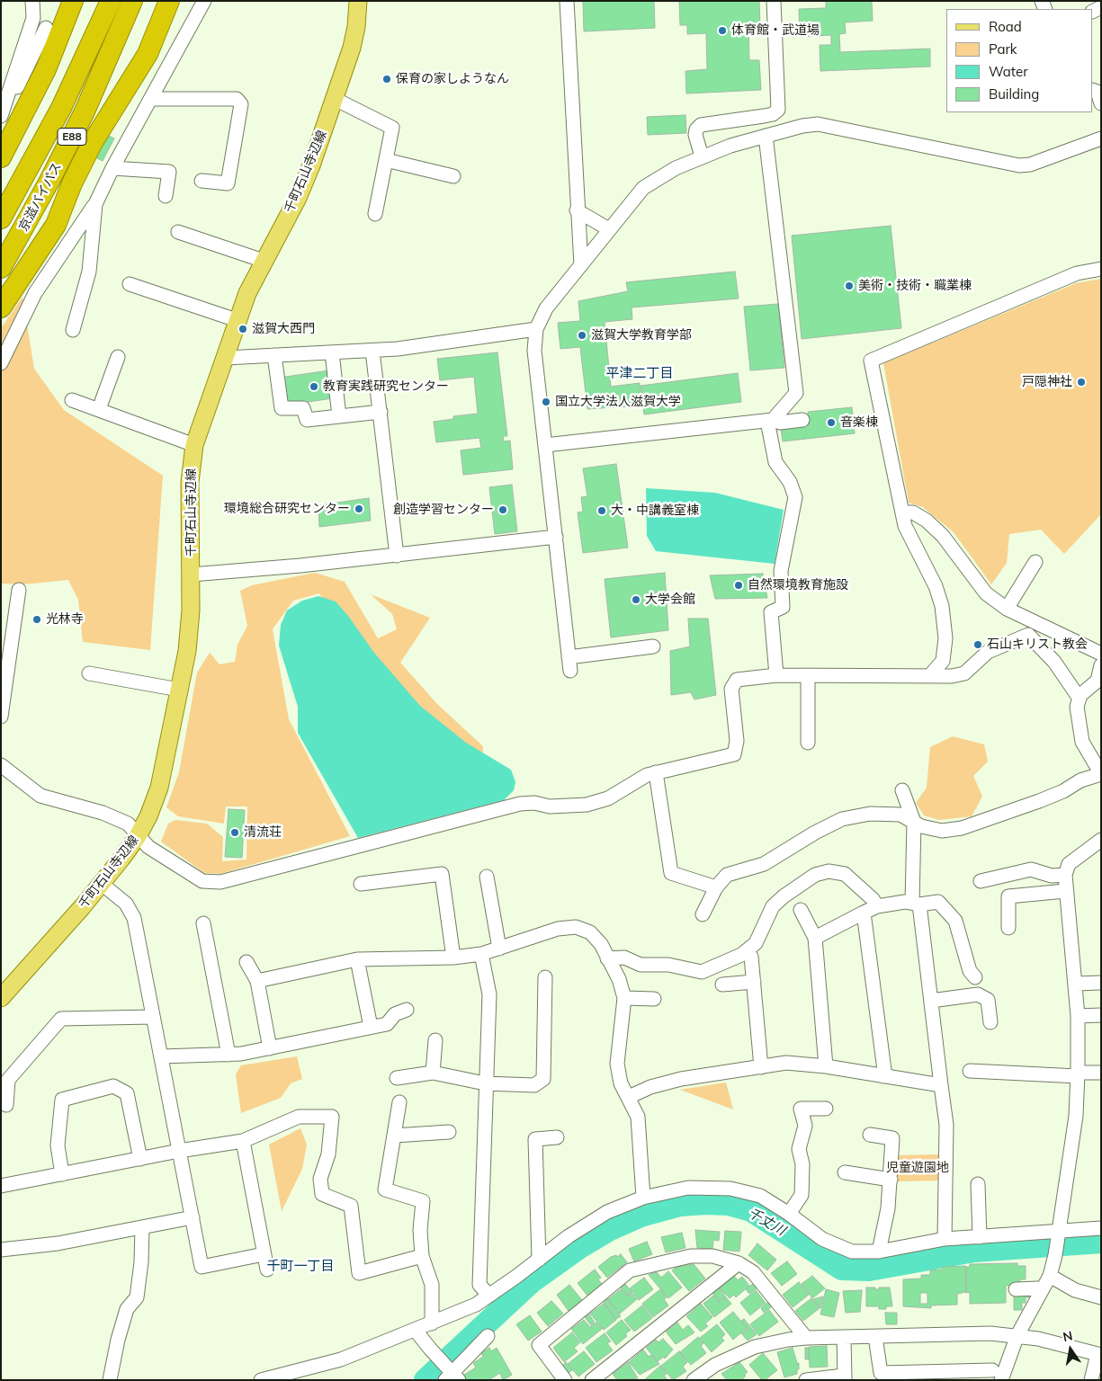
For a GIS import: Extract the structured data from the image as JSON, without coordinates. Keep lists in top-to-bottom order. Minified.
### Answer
{"streets":{"highway":["E88","京滋バイパス"],"main road":["千町石山寺辺線"]},"districts":["平津二丁目","千町一丁目"],"water":["千丈川"],"parks":["児童遊園地"],"places":["体育館・武道場","保育の家しようなん","美術・技術・職業棟","滋賀大西門","滋賀大学教育学部","戸隠神社","教育実践研究センター","国立大学法人滋賀大学","音楽棟","環境総合研究センター","創造学習センター","大・中講義室棟","自然環境教育施設","大学会館","光林寺","石山キリスト教会","清流荘"],"legend":["Road","Park","Water","Building"],"north":"top"}
